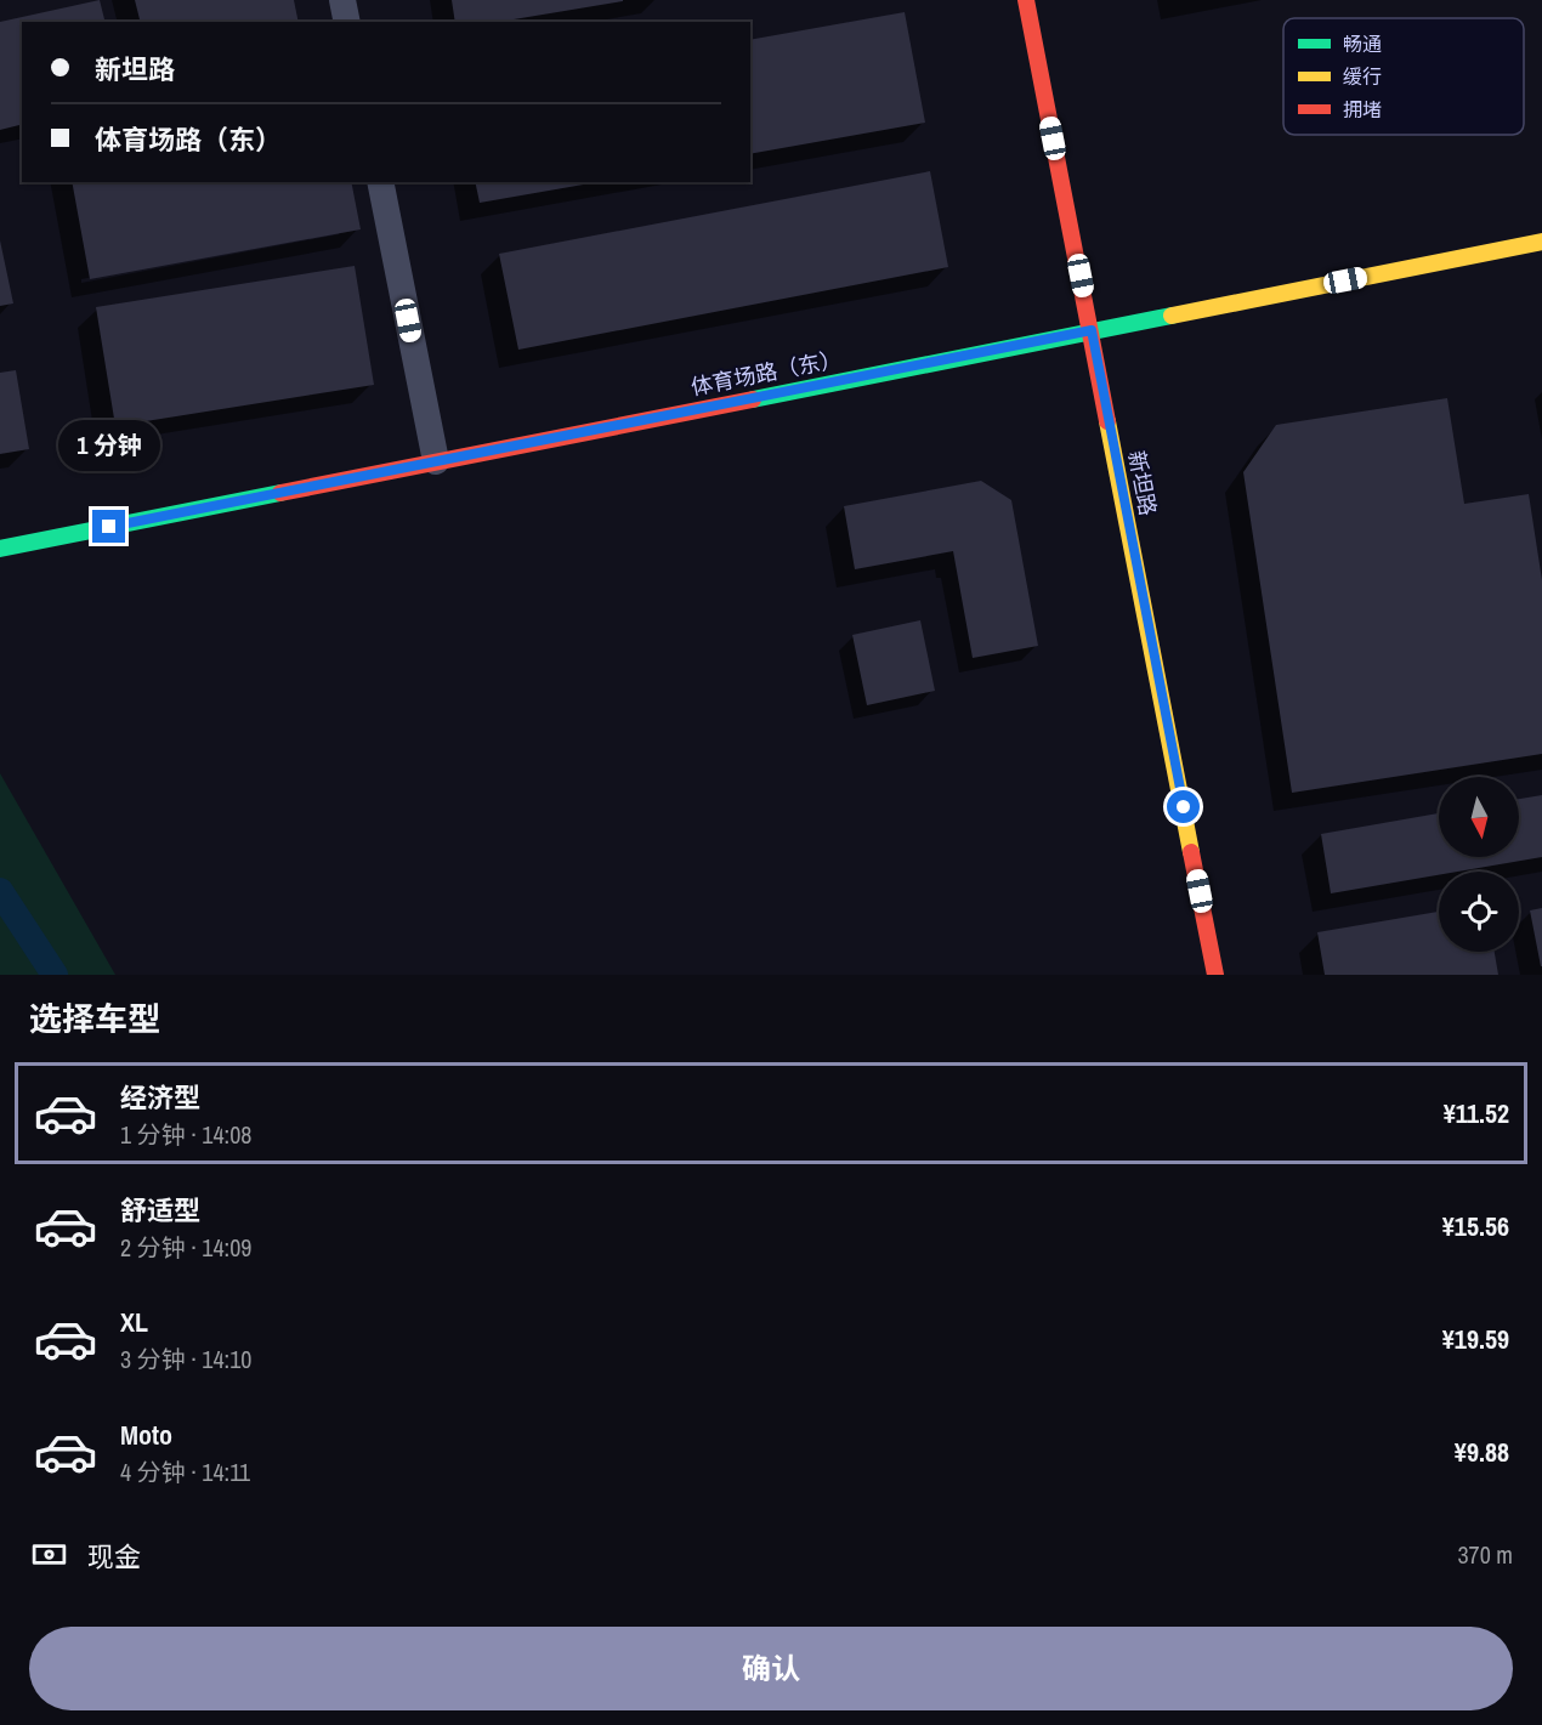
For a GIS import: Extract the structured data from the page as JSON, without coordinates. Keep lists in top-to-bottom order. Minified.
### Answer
{"streets":{"main road":["体育场路（东）","新坦路"]},"crossings":[["体育场路（东）","新坦路"]],"legend":["畅通","缓行","拥堵"],"north":"bottom","page":{"banner":["新坦路","体育场路（东）"],"bubble":"1 分钟","heading":"选择车型","list":[{"name":"经济型","note":"1 分钟 · 14:08","value":"¥11.52"},{"name":"舒适型","note":"2 分钟 · 14:09","value":"¥15.56"},{"name":"XL","note":"3 分钟 · 14:10","value":"¥19.59"},{"name":"Moto","note":"4 分钟 · 14:11","value":"¥9.88"}],"pay":["现金","370 m"],"buttons":"确认"}}
